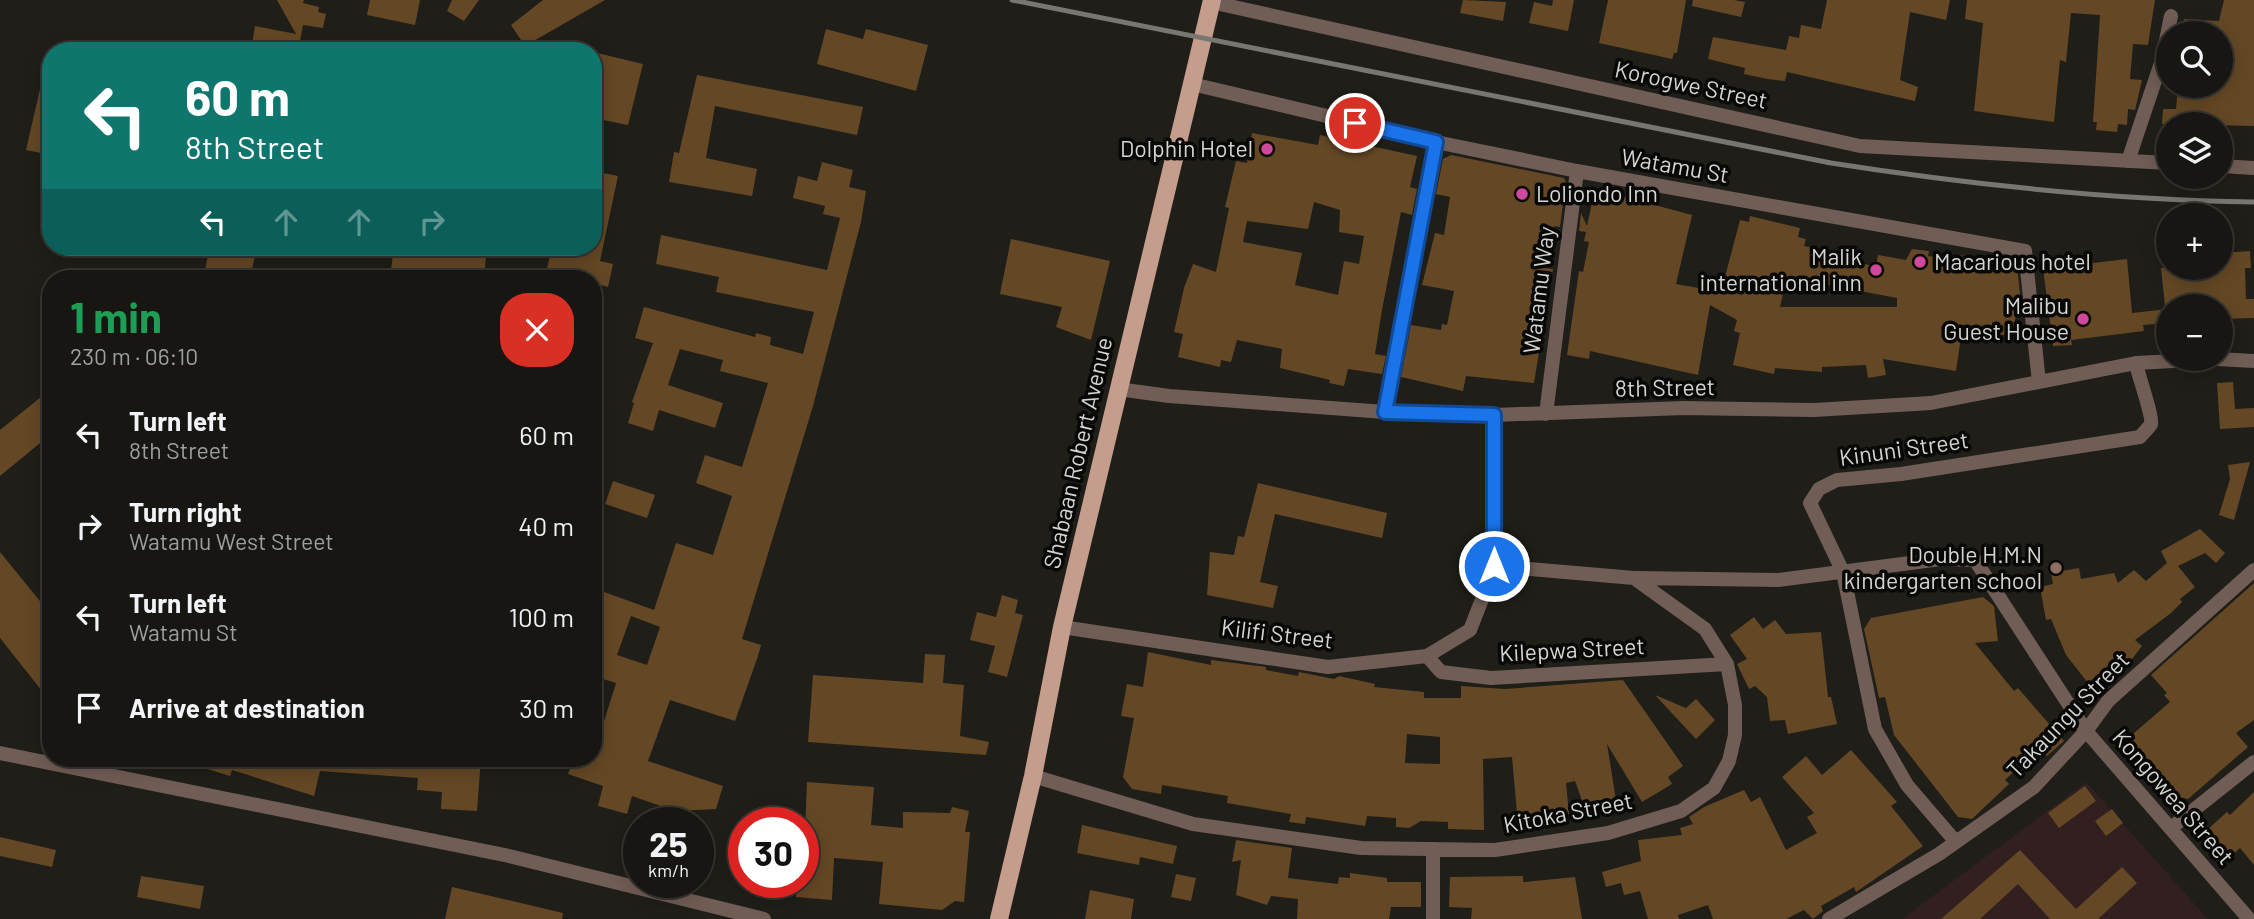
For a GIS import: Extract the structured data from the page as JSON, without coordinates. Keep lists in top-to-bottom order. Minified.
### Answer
{"streets":{"main road":["Shabaan Robert Avenue"],"street":["Korogwe Street","Watamu St","Watamu Way","8th Street","Kinuni Street","Kilifi Street","Kilepwa Street","Takaungu Street","Kongowea Street","Kitoka Street"]},"crossings":[["Korogwe Street","Shabaan Robert Avenue"],["Watamu St","Watamu Way"],["Watamu St","8th Street"],["Watamu St","Shabaan Robert Avenue"],["Watamu Way","8th Street"],["8th Street","Kinuni Street"],["8th Street","Shabaan Robert Avenue"],["8th Street","Kilifi Street"],["Kinuni Street","Takaungu Street"],["Kinuni Street","Kongowea Street"],["Shabaan Robert Avenue","Kilifi Street"],["Shabaan Robert Avenue","Kitoka Street"],["Kilifi Street","Kilepwa Street"],["Kilepwa Street","Kitoka Street"],["Takaungu Street","Kongowea Street"]],"places":["Dolphin Hotel","Loliondo Inn","Macarious hotel","Malik international inn","Malibu Guest House","Double H.M.N kindergarten school"],"page":{"map_buttons":["+","−"],"turn":["60 m","8th Street"],"heading":["1 min","230 m · 06:10"],"list":[{"name":"Turn left","note":"8th Street","value":"60 m"},{"name":"Turn right","note":"Watamu West Street","value":"40 m"},{"name":"Turn left","note":"Watamu St","value":"100 m"},{"name":"Arrive at destination","value":"30 m"}],"speed":"25 km/h","limit":"30"}}
